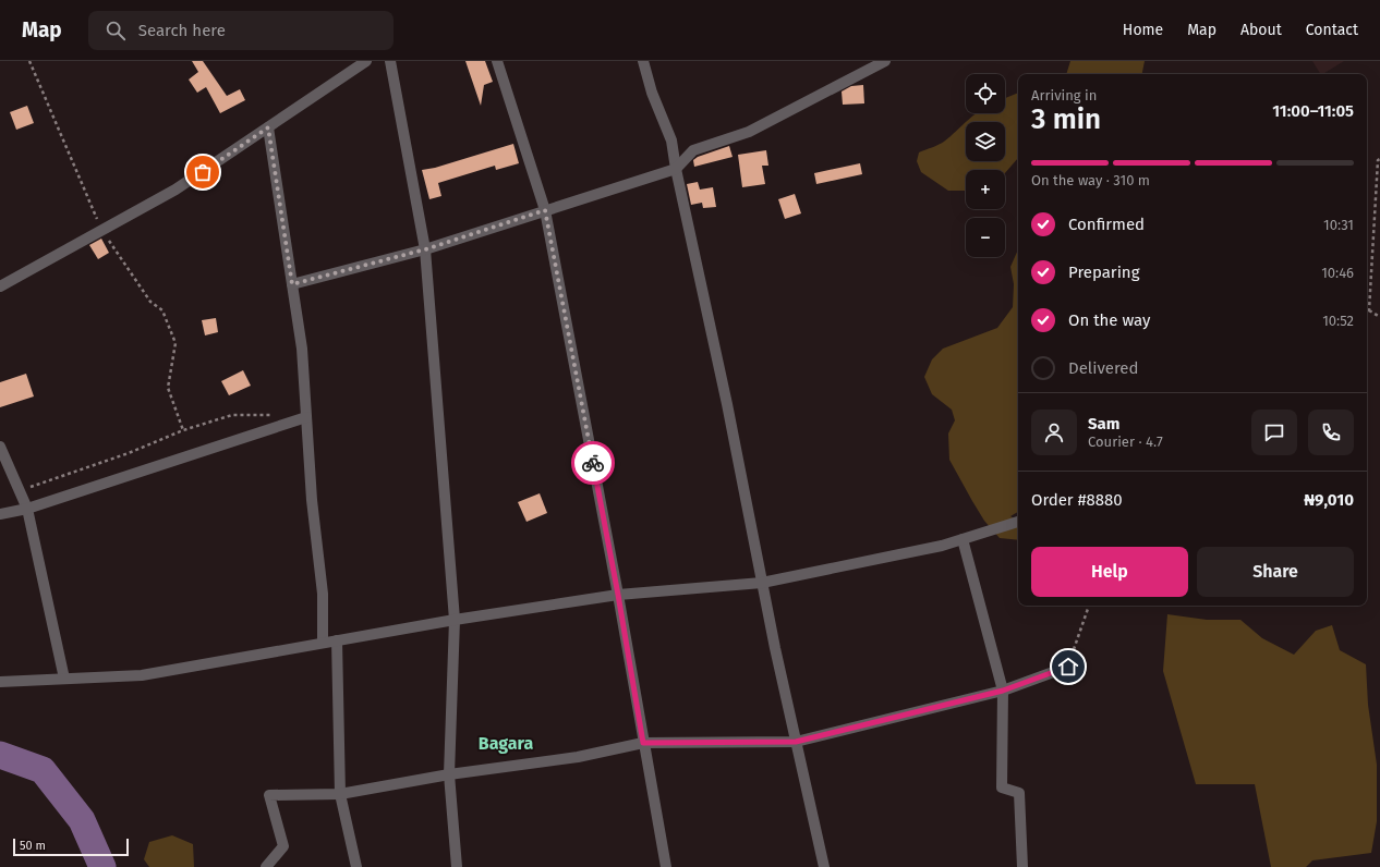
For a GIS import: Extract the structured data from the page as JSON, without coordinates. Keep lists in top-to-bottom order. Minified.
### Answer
{"districts":["Bagara"],"scale_bar":"50 m","page":{"header":"Map","search":"Search here","nav":["Home","Map","About","Contact"],"map_buttons":["+","−"],"heading":["3 min","Arriving in","11:00–11:05"],"panel":["Sam","Courier · 4.7","Order #8880","₦9,010"],"bar":"On the way · 310 m","list":[["Confirmed","10:31"],["Preparing","10:46"],["On the way","10:52"],"Delivered"],"buttons":["Help","Share"],"scale":"50 m"}}
